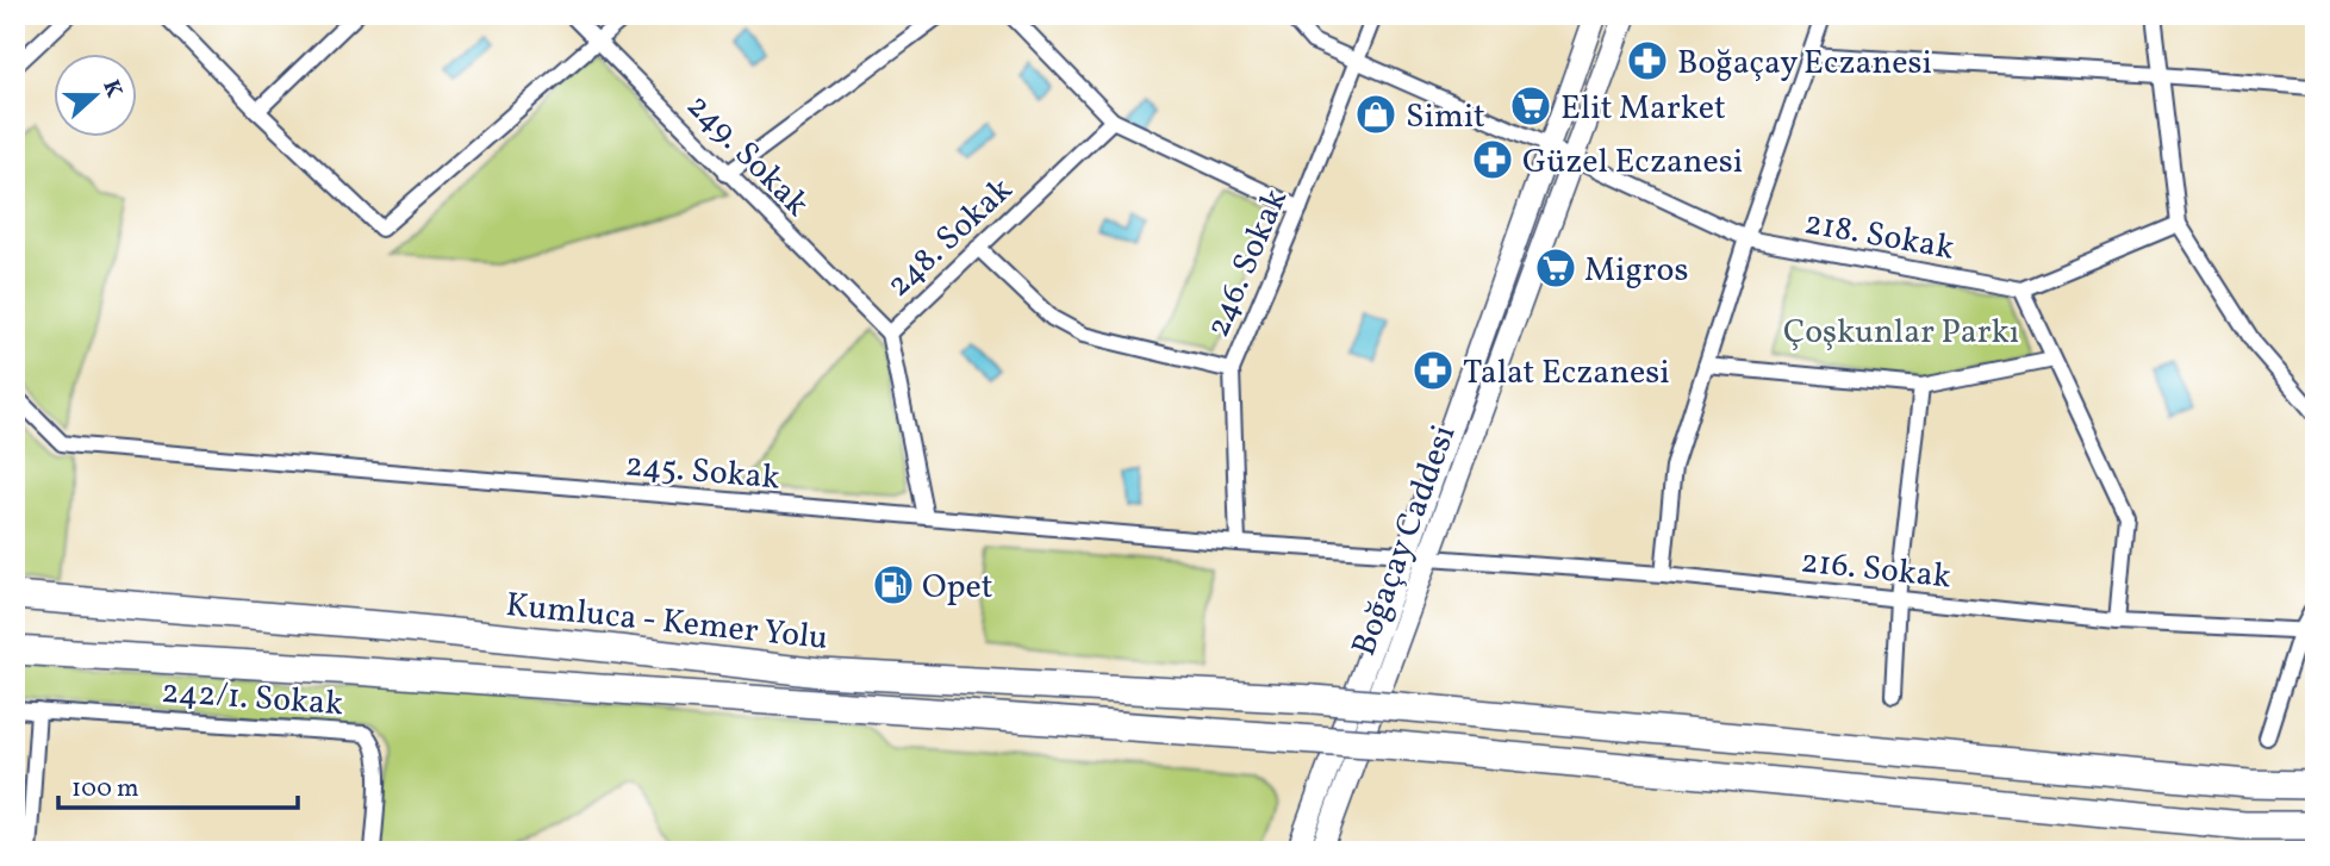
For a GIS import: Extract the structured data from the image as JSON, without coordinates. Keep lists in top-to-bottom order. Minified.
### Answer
{"streets":{"highway":["Kumluca - Kemer Yolu"],"main road":["Boğaçay Caddesi"],"street":["249. Sokak","218. Sokak","248. Sokak","246. Sokak","245. Sokak","216. Sokak","242/1. Sokak"]},"crossings":[["249. Sokak","248. Sokak"],["218. Sokak","246. Sokak"],["218. Sokak","Boğaçay Caddesi"],["248. Sokak","245. Sokak"],["246. Sokak","245. Sokak"],["245. Sokak","Boğaçay Caddesi"],["Boğaçay Caddesi","216. Sokak"]],"parks":["Çoşkunlar Parkı"],"places":{"pharmacy":["Boğaçay Eczanesi","Güzel Eczanesi","Talat Eczanesi"],"supermarket":["Elit Market","Migros"],"shop":["Simit"],"fuel station":["Opet"]},"scale_bar":"100 m","north":"right"}
